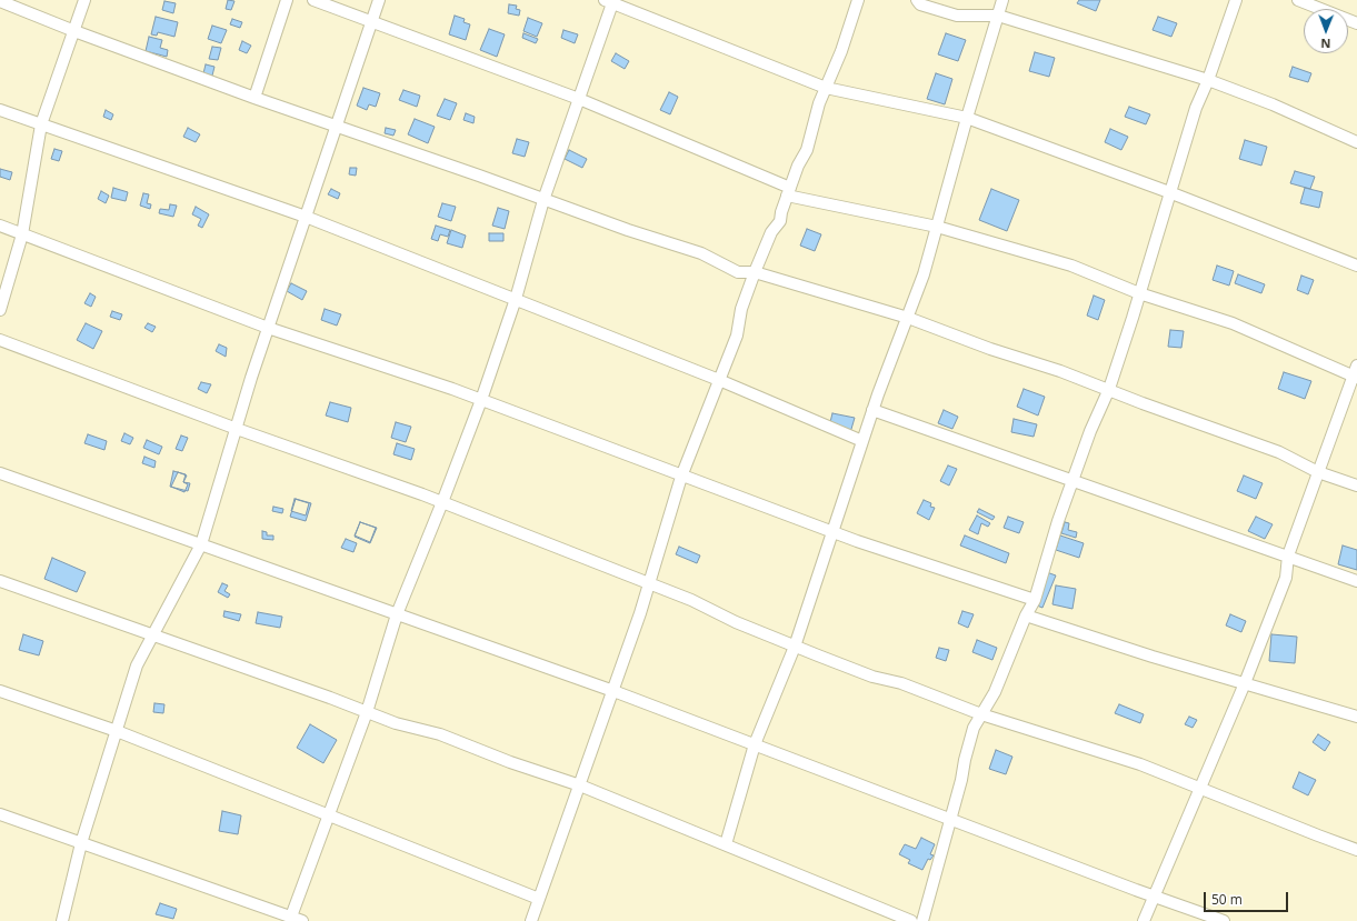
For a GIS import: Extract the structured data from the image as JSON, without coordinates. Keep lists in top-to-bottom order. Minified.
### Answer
{"scale_bar":"50 m","north":"bottom"}
